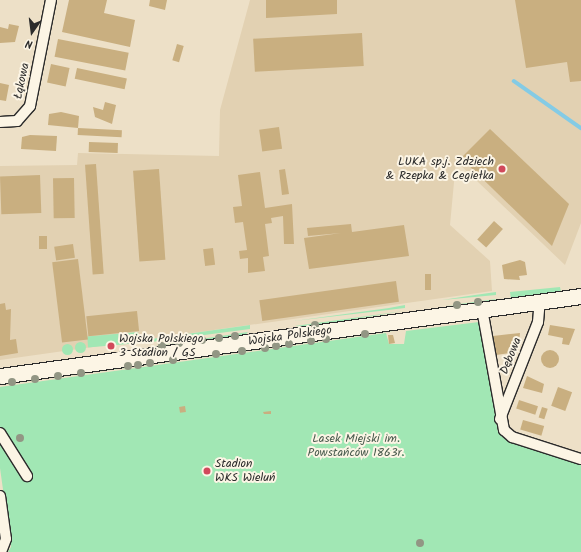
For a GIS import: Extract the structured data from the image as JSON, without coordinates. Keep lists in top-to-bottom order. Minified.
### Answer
{"streets":{"street":["Łąkowa","Wojska Polskiego","Dębowa"]},"crossings":[["Wojska Polskiego","Dębowa"]],"parks":["Lasek Miejski im. Powstańców 1863r."],"places":["LUKA sp.j. Zdziech & Rzepka & Cegiełka","Wojska Polskiego 3 Stadion / GS","Stadion WKS Wieluń"],"north":"bottom"}
